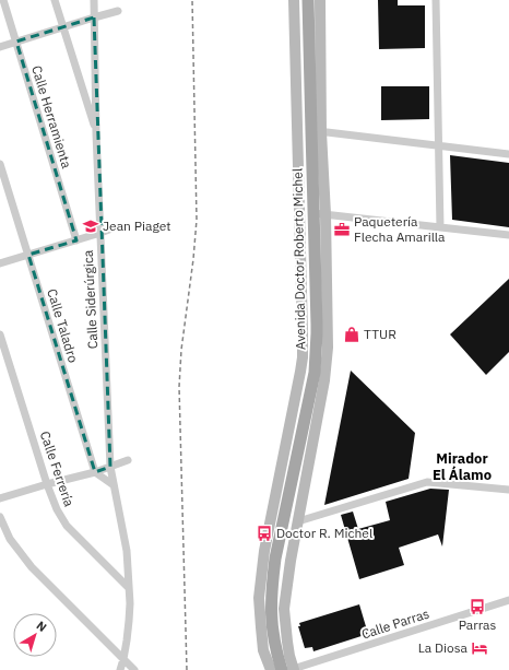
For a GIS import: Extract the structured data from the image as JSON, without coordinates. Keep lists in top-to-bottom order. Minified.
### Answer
{"streets":{"main road":["Avenida Doctor Roberto Michel"],"street":["Calle Herramienta","Calle Siderúrgica","Calle Taladro","Calle Ferrería","Calle Parras"]},"crossings":[["Avenida Doctor Roberto Michel","Calle Parras"],["Calle Siderúrgica","Calle Ferrería"]],"districts":["Mirador El Álamo"],"places":{"school or university":["Jean Piaget"],"office":["Paquetería Flecha Amarilla"],"shop":["TTUR"],"bus stop":["Doctor R. Michel","Parras"],"hotel":["La Diosa"]},"north":"top right"}
